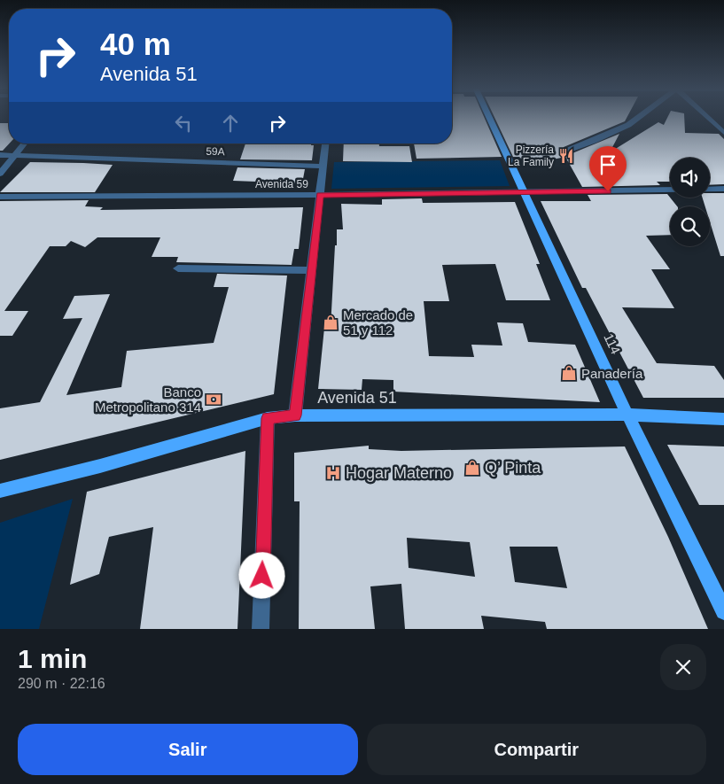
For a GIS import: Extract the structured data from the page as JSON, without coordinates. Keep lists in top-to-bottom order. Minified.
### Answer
{"streets":{"main road":["114","Avenida 51"],"street":["59A","Avenida 59"]},"crossings":[["Avenida 59","114"],["114","Avenida 51"]],"places":{"restaurant":["Pizzería La Family"],"shop":["Mercado de 51 y 112","Panadería","Q’ Pinta"],"bank":["Banco Metropolitano 314"],"hospital":["Hogar Materno"]},"page":{"turn":["40 m","Avenida 51"],"heading":["1 min","290 m · 22:16"],"buttons":["Salir","Compartir"]}}
